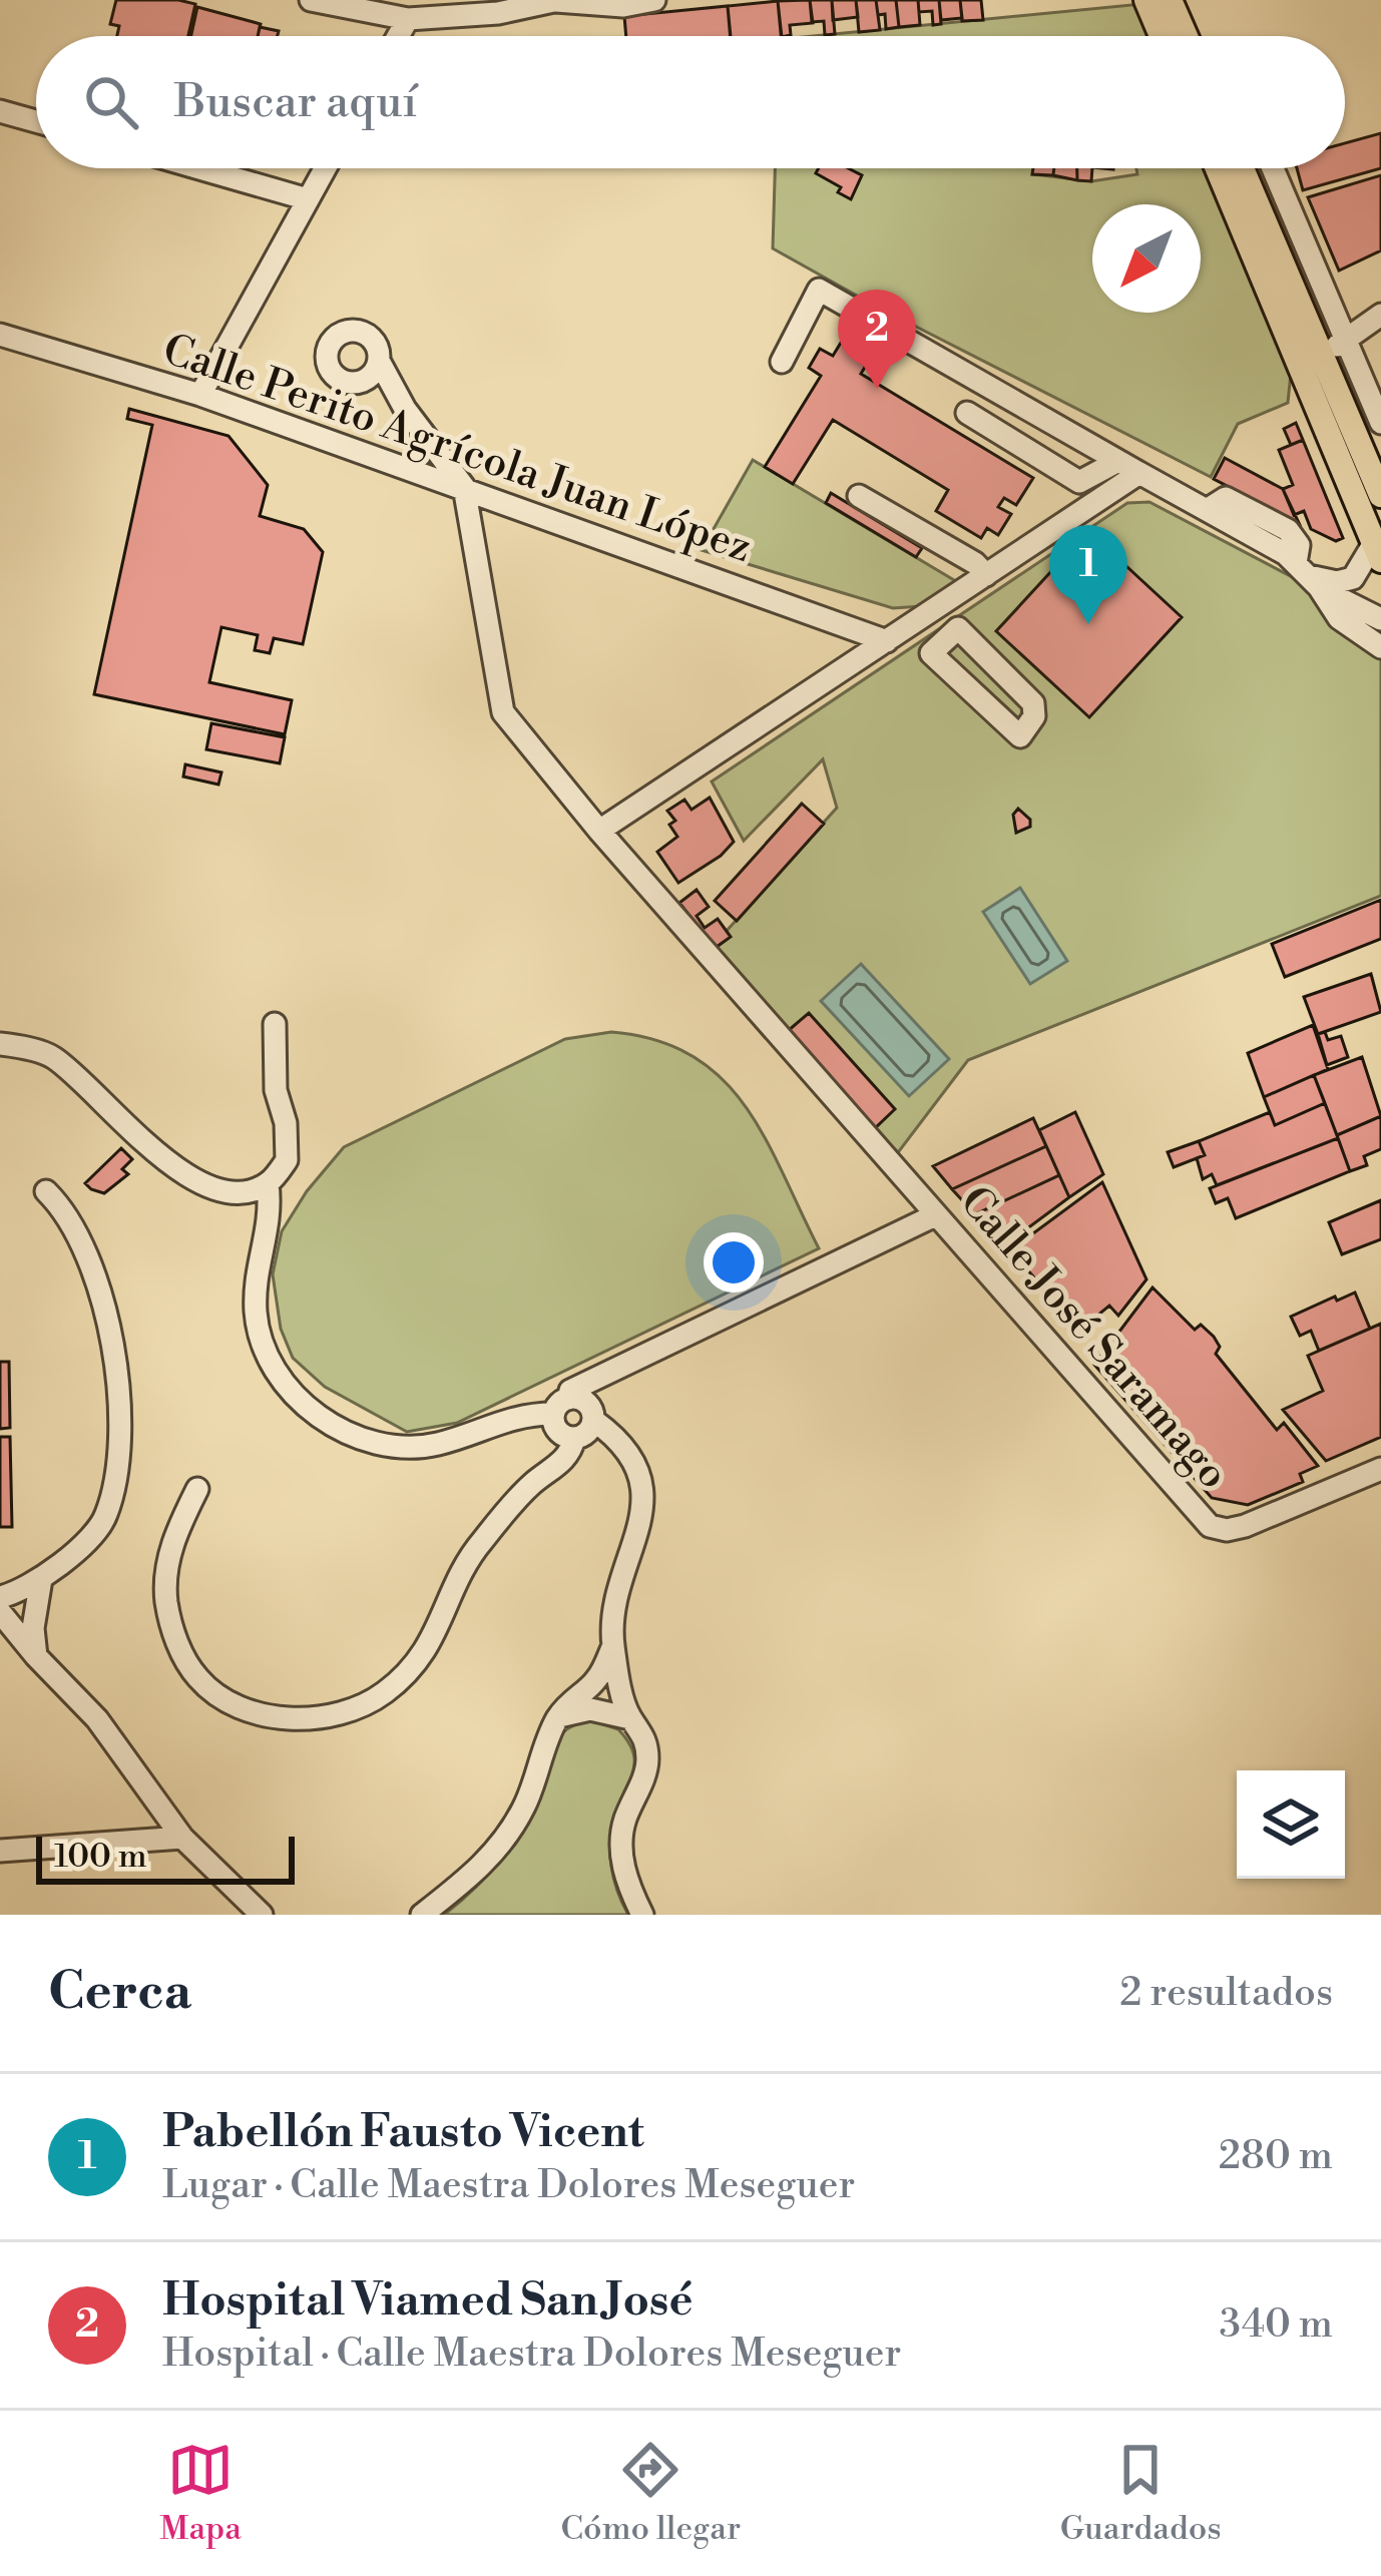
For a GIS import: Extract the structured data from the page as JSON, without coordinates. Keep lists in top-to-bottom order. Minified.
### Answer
{"streets":{"street":["Calle Perito Agrícola Juan López","Calle José Saramago"]},"crossings":[["Calle Perito Agrícola Juan López","Calle José Saramago"]],"scale_bar":"100 m","north":"bottom left","page":{"search":"Buscar aquí","pins":["2","1"],"scale":"100 m","heading":["Cerca","2 resultados"],"list":[{"mark":"1","name":"Pabellón Fausto Vicent","note":"Lugar · Calle Maestra Dolores Meseguer","value":"280 m"},{"mark":"2","name":"Hospital Viamed San José","note":"Hospital · Calle Maestra Dolores Meseguer","value":"340 m"}],"nav":["Mapa","Cómo llegar","Guardados"]}}
